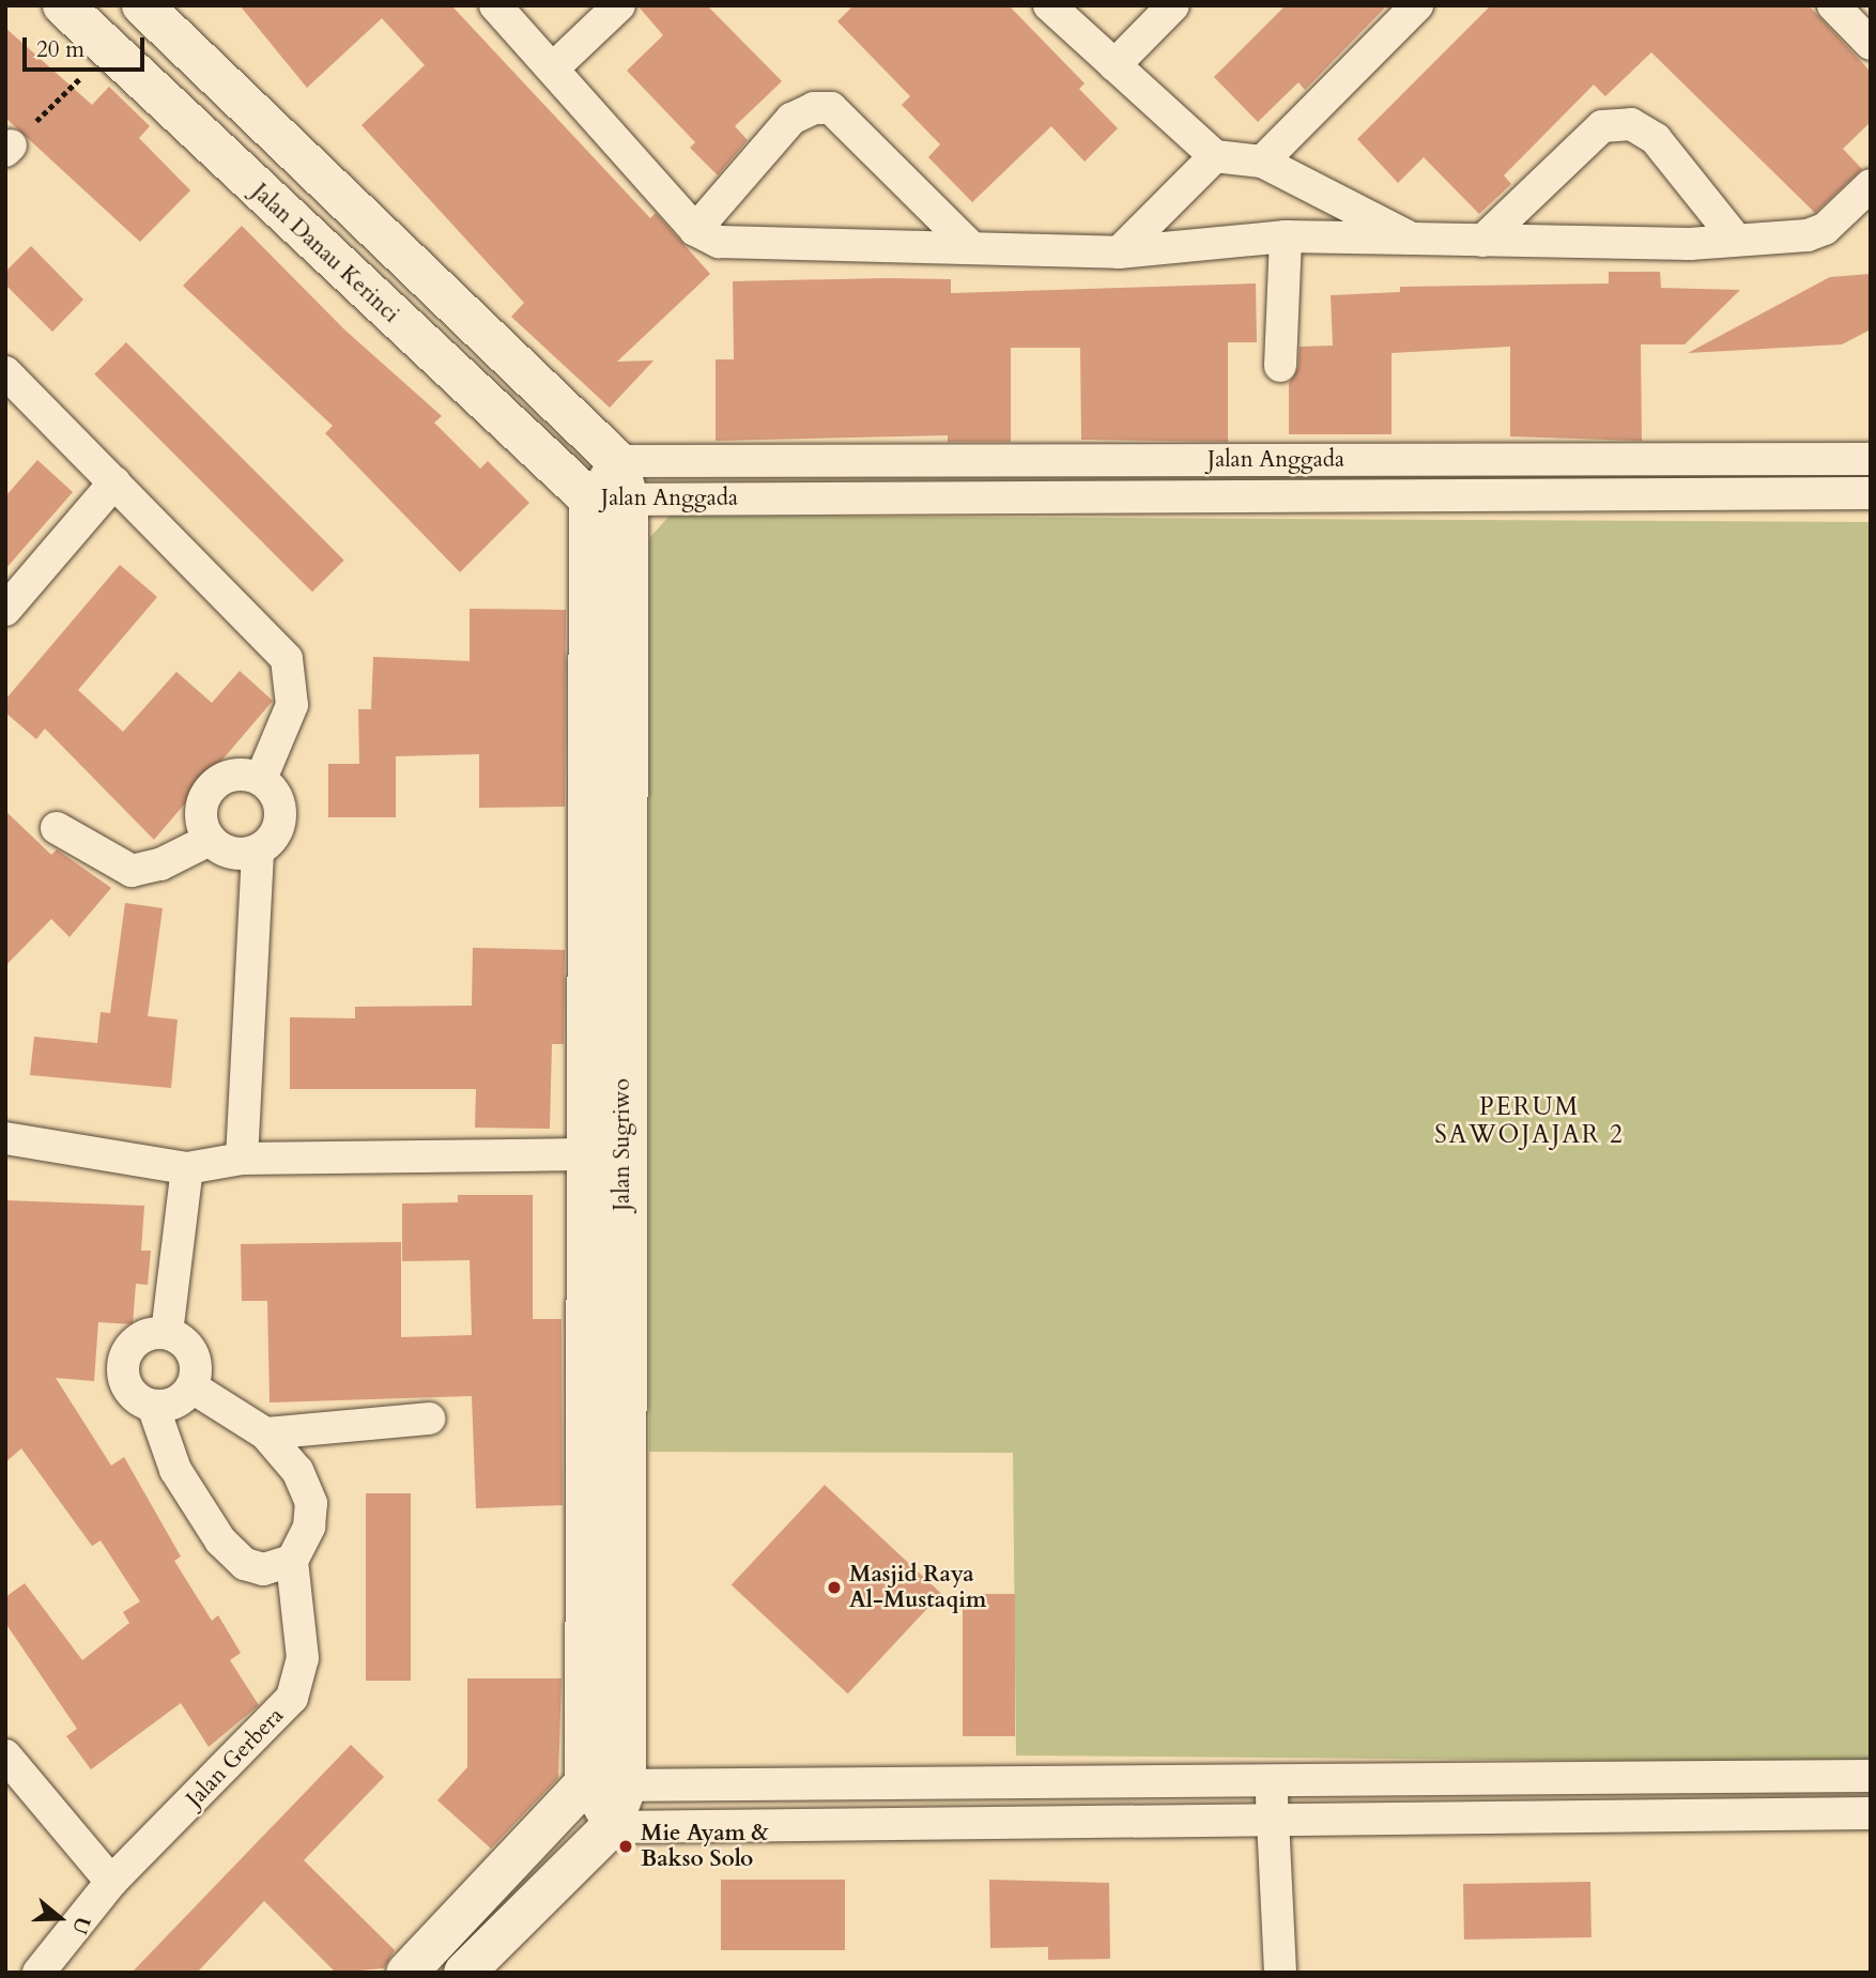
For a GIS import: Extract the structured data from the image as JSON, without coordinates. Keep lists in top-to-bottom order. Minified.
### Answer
{"streets":{"street":["Jalan Danau Kerinci","Jalan Anggada","Jalan Sugriwo","Jalan Gerbera"]},"crossings":[["Jalan Danau Kerinci","Jalan Anggada"],["Jalan Danau Kerinci","Jalan Sugriwo"],["Jalan Anggada","Jalan Sugriwo"]],"districts":["PERUM SAWOJAJAR 2"],"places":["Masjid Raya Al-Mustaqim","Mie Ayam & Bakso Solo"],"scale_bar":"20 m","north":"right"}
